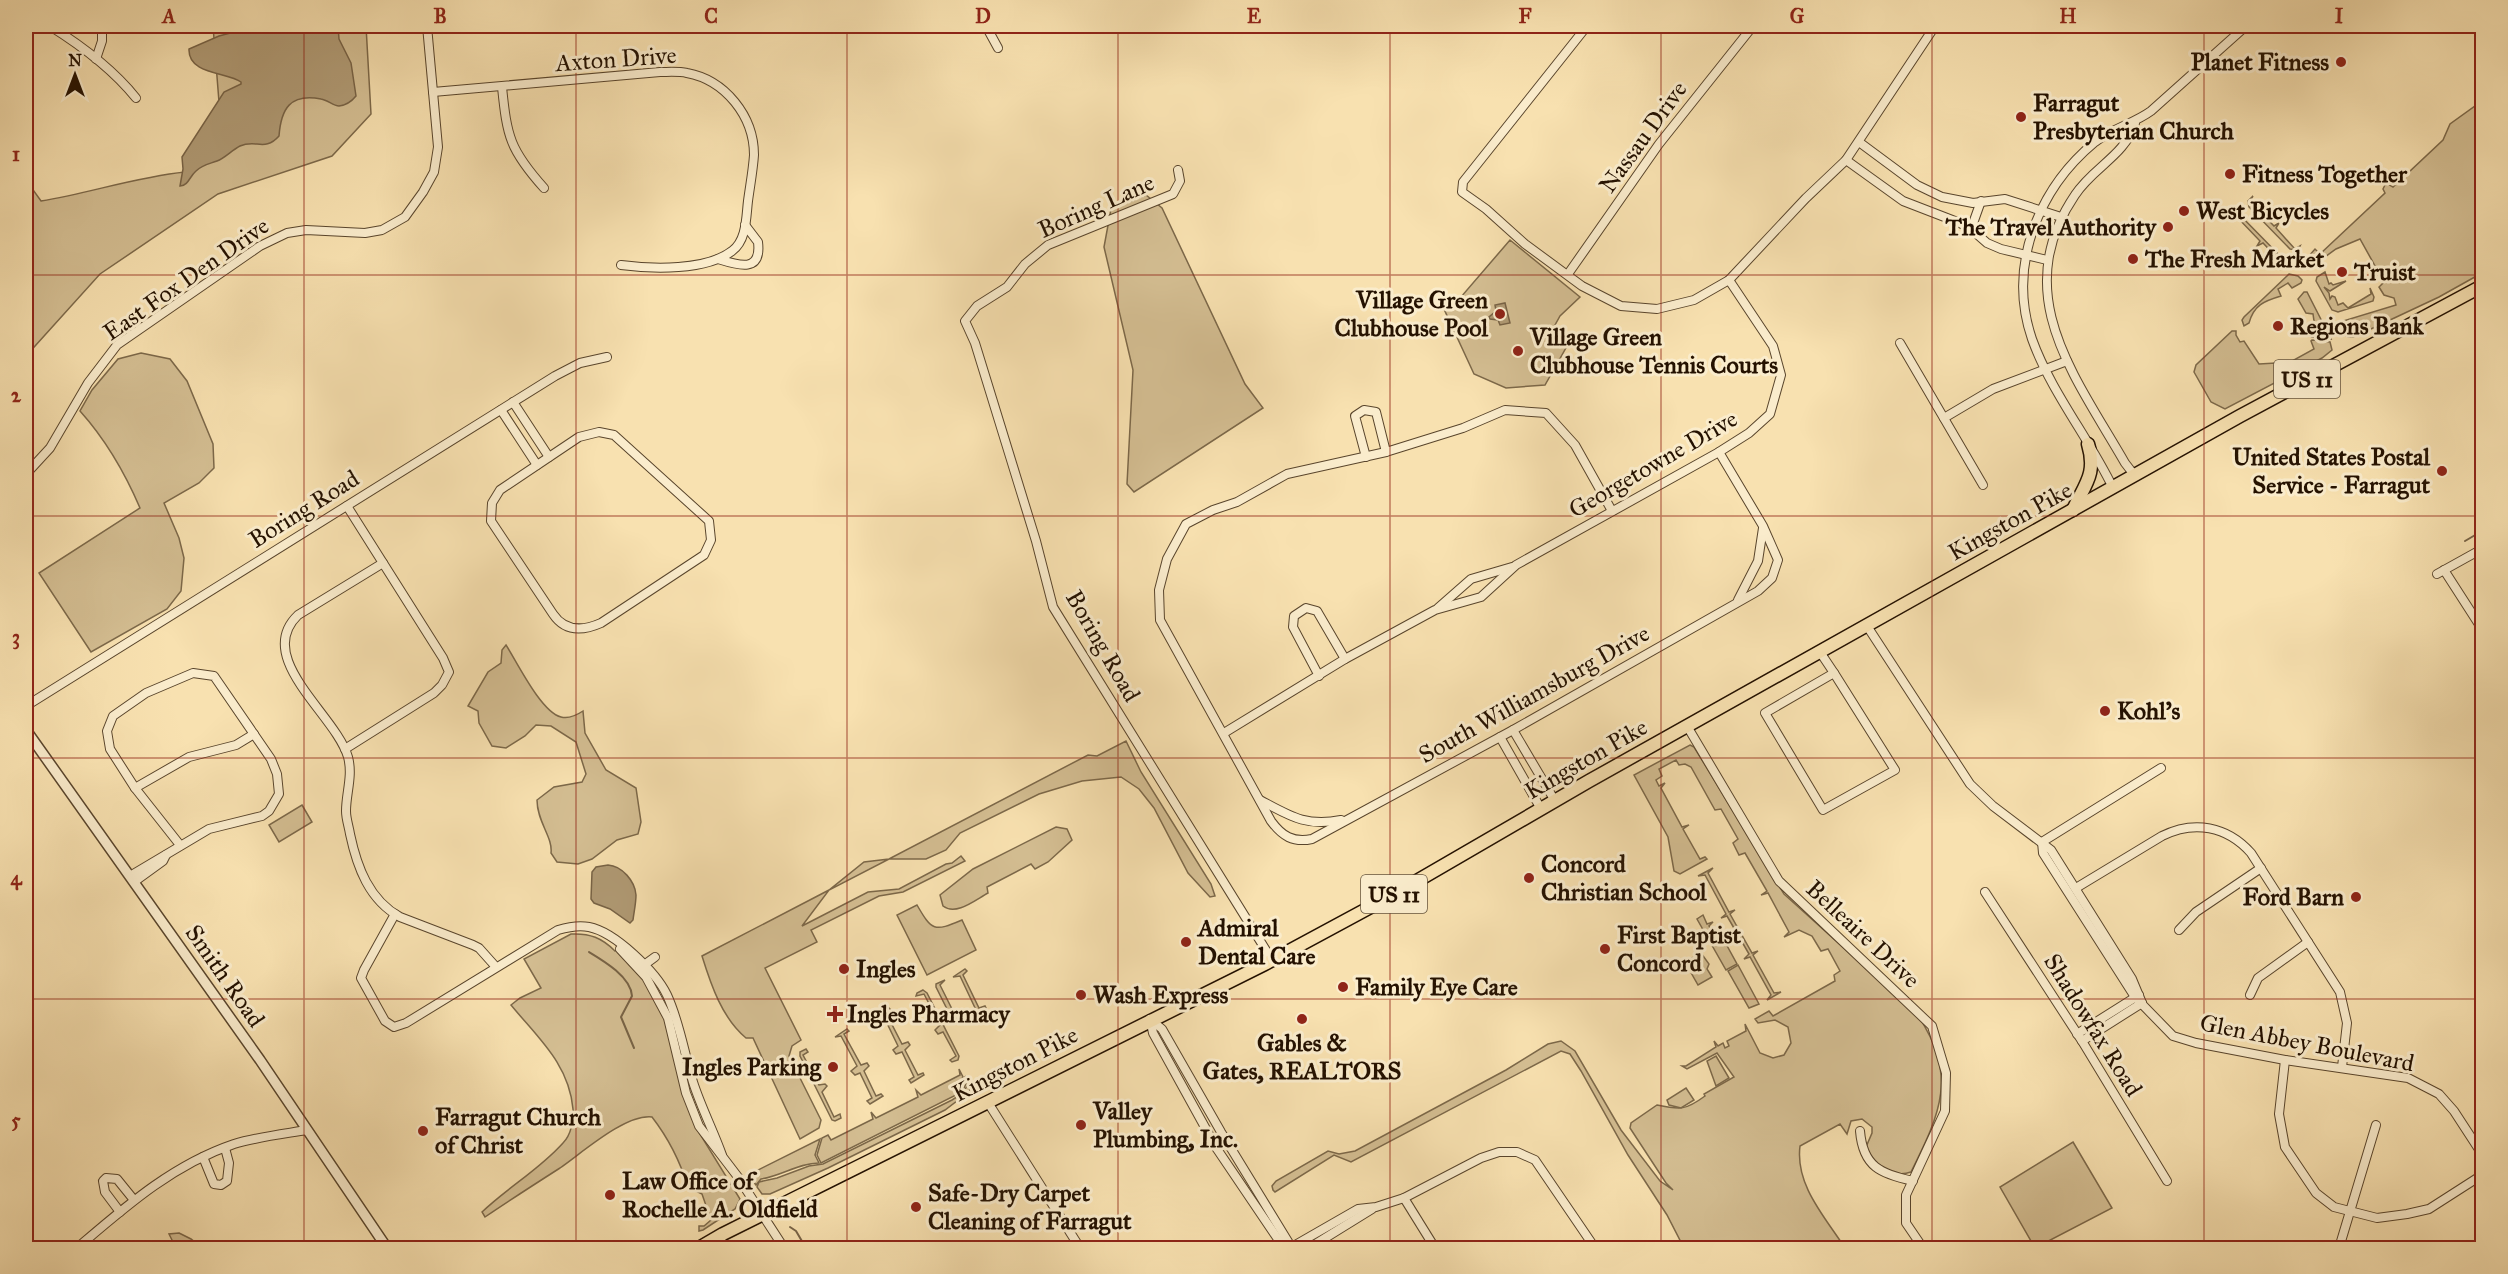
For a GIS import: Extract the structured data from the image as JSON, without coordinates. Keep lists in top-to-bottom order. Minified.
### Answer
{"streets":{"main road":["US 11","Kingston Pike"],"street":["Axton Drive","Nassau Drive","Boring Lane","East Fox Den Drive","Georgetowne Drive","Boring Road","South Williamsburg Drive","Belleaire Drive","Smith Road","Shadowfax Road","Glen Abbey Boulevard"]},"crossings":[["Axton Drive","East Fox Den Drive"],["Boring Lane","Boring Road"],["Georgetowne Drive","South Williamsburg Drive"],["Boring Road","Kingston Pike"],["Kingston Pike","Belleaire Drive"],["Kingston Pike","Glen Abbey Boulevard"]],"places":{"other":["Planet Fitness","Farragut Presbyterian Church","Fitness Together","West Bicycles","The Travel Authority","The Fresh Market","Truist","Village Green Clubhouse Pool","Regions Bank","Village Green Clubhouse Tennis Courts","United States Postal Service - Farragut","Kohl's","Concord Christian School","Ford Barn","Admiral Dental Care","First Baptist Concord","Ingles","Family Eye Care","Wash Express","Gables & Gates, REALTORS","Ingles Parking","Valley Plumbing, Inc.","Farragut Church of Christ","Law Office of Rochelle A. Oldfield","Safe-Dry Carpet Cleaning of Farragut"],"health":["Ingles Pharmacy"]},"north":"top","grid":{"columns":["A","B","C","D","E","F","G","H","I"],"rows":["1","2","3","4","5"]}}
